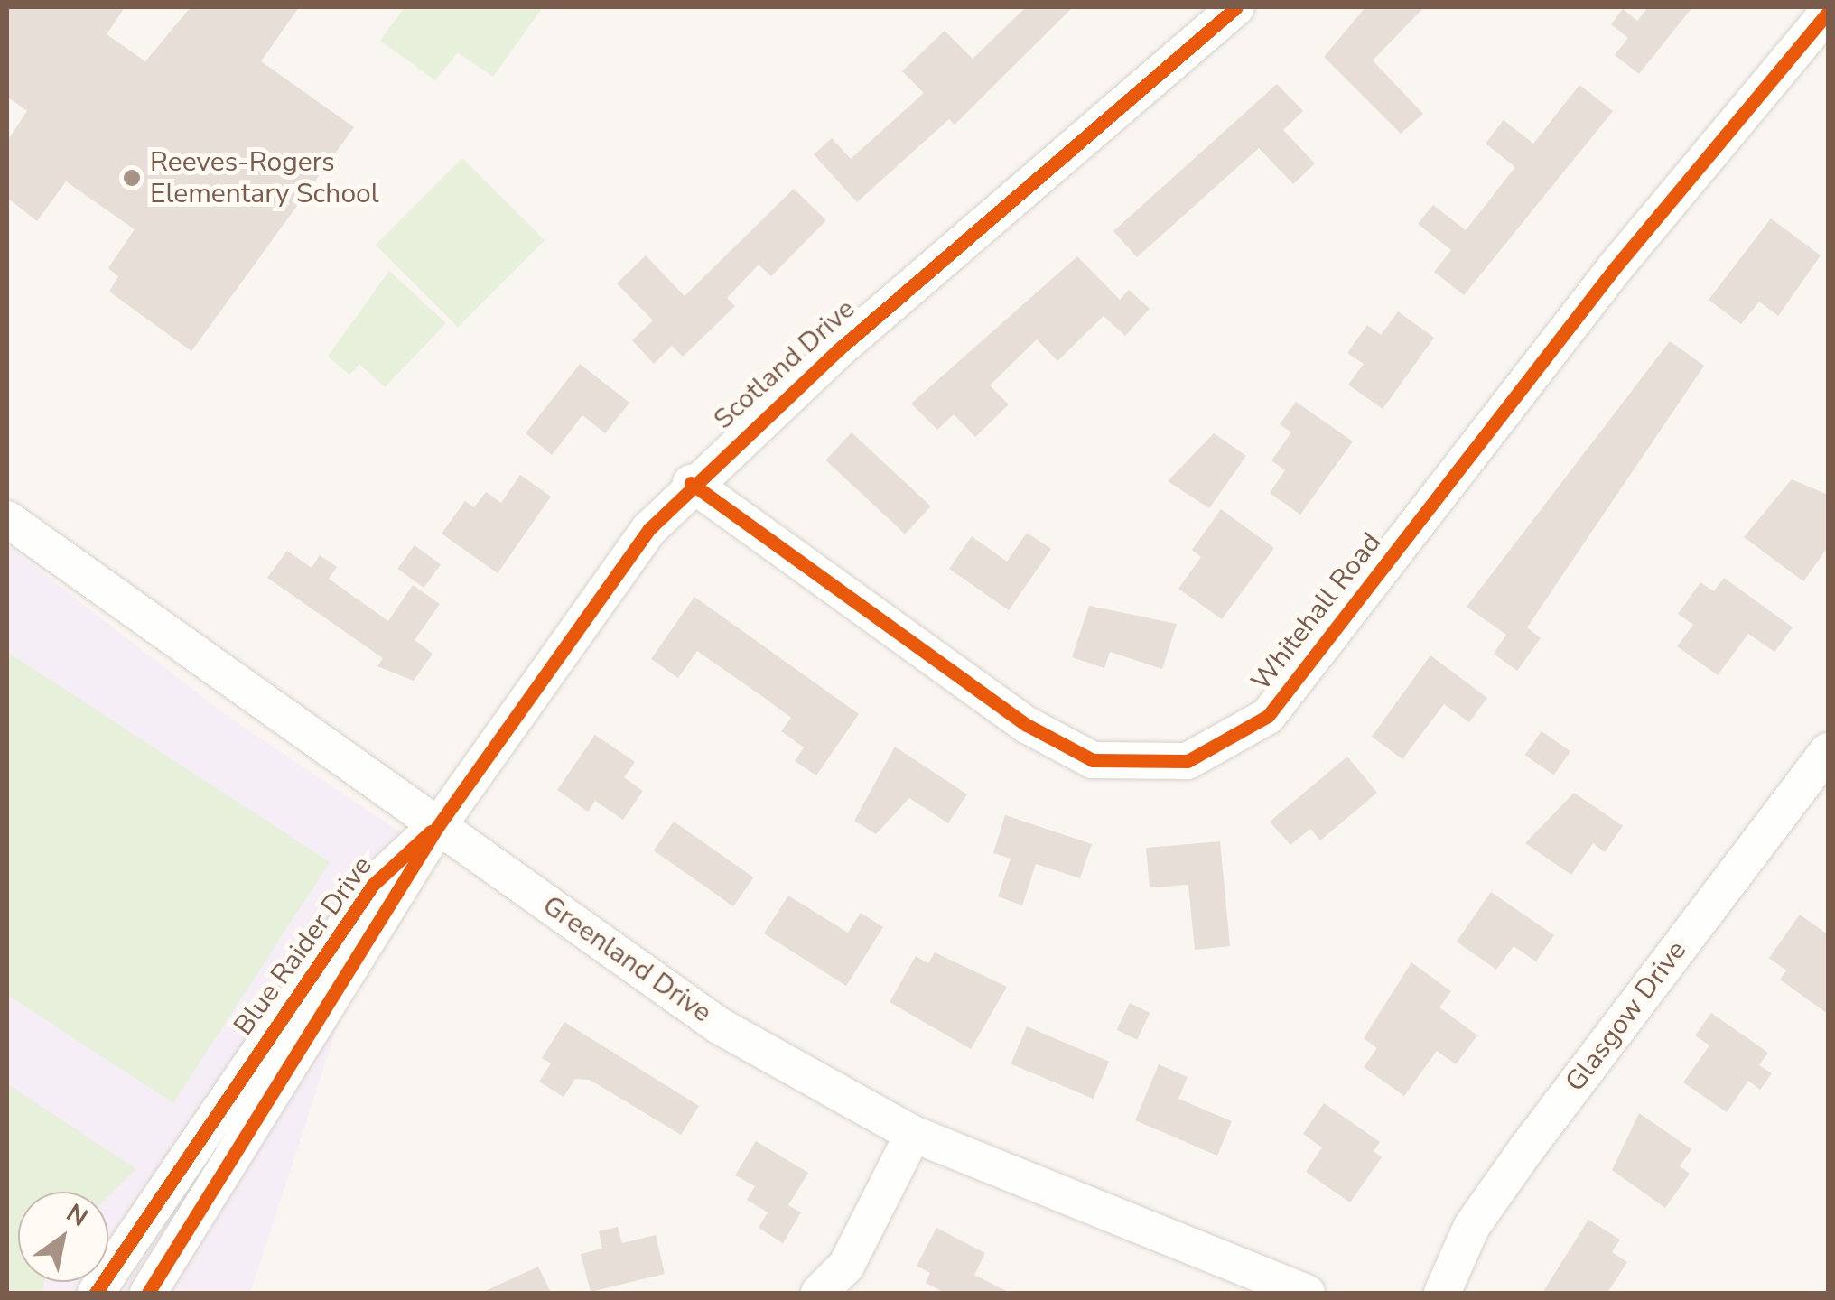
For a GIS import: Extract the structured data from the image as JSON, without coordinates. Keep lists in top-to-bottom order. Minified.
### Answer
{"streets":{"street":["Scotland Drive","Whitehall Road","Blue Raider Drive","Greenland Drive","Glasgow Drive"]},"crossings":[["Scotland Drive","Whitehall Road"],["Scotland Drive","Blue Raider Drive"],["Scotland Drive","Greenland Drive"],["Blue Raider Drive","Greenland Drive"]],"places":["Reeves-Rogers Elementary School"],"north":"top right"}
